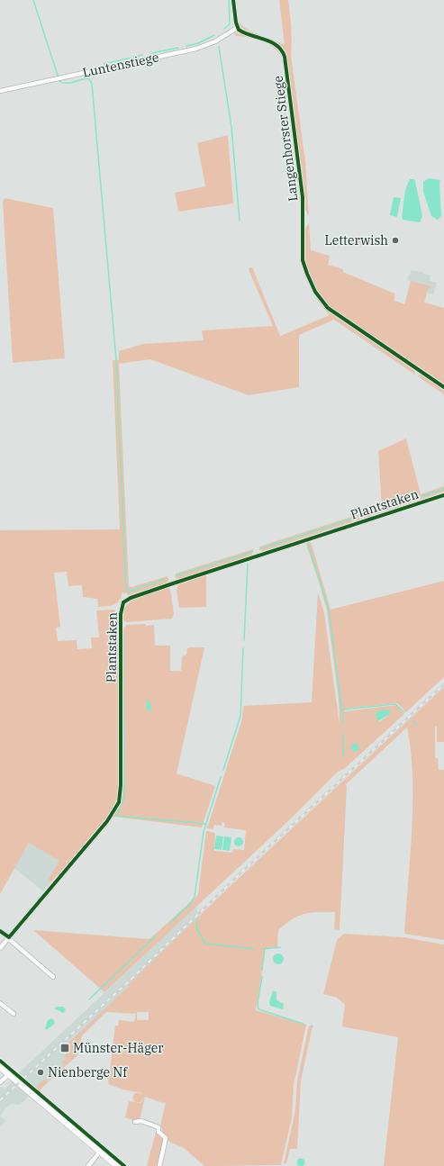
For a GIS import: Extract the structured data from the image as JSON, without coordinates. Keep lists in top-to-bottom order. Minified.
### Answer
{"streets":{"street":["Luntenstiege","Langenhorster Stiege","Plantstaken"]},"crossings":[["Luntenstiege","Langenhorster Stiege"]],"places":{"other":["Letterwish","Nienberge Nf"],"transit":["Münster-Häger"]}}
